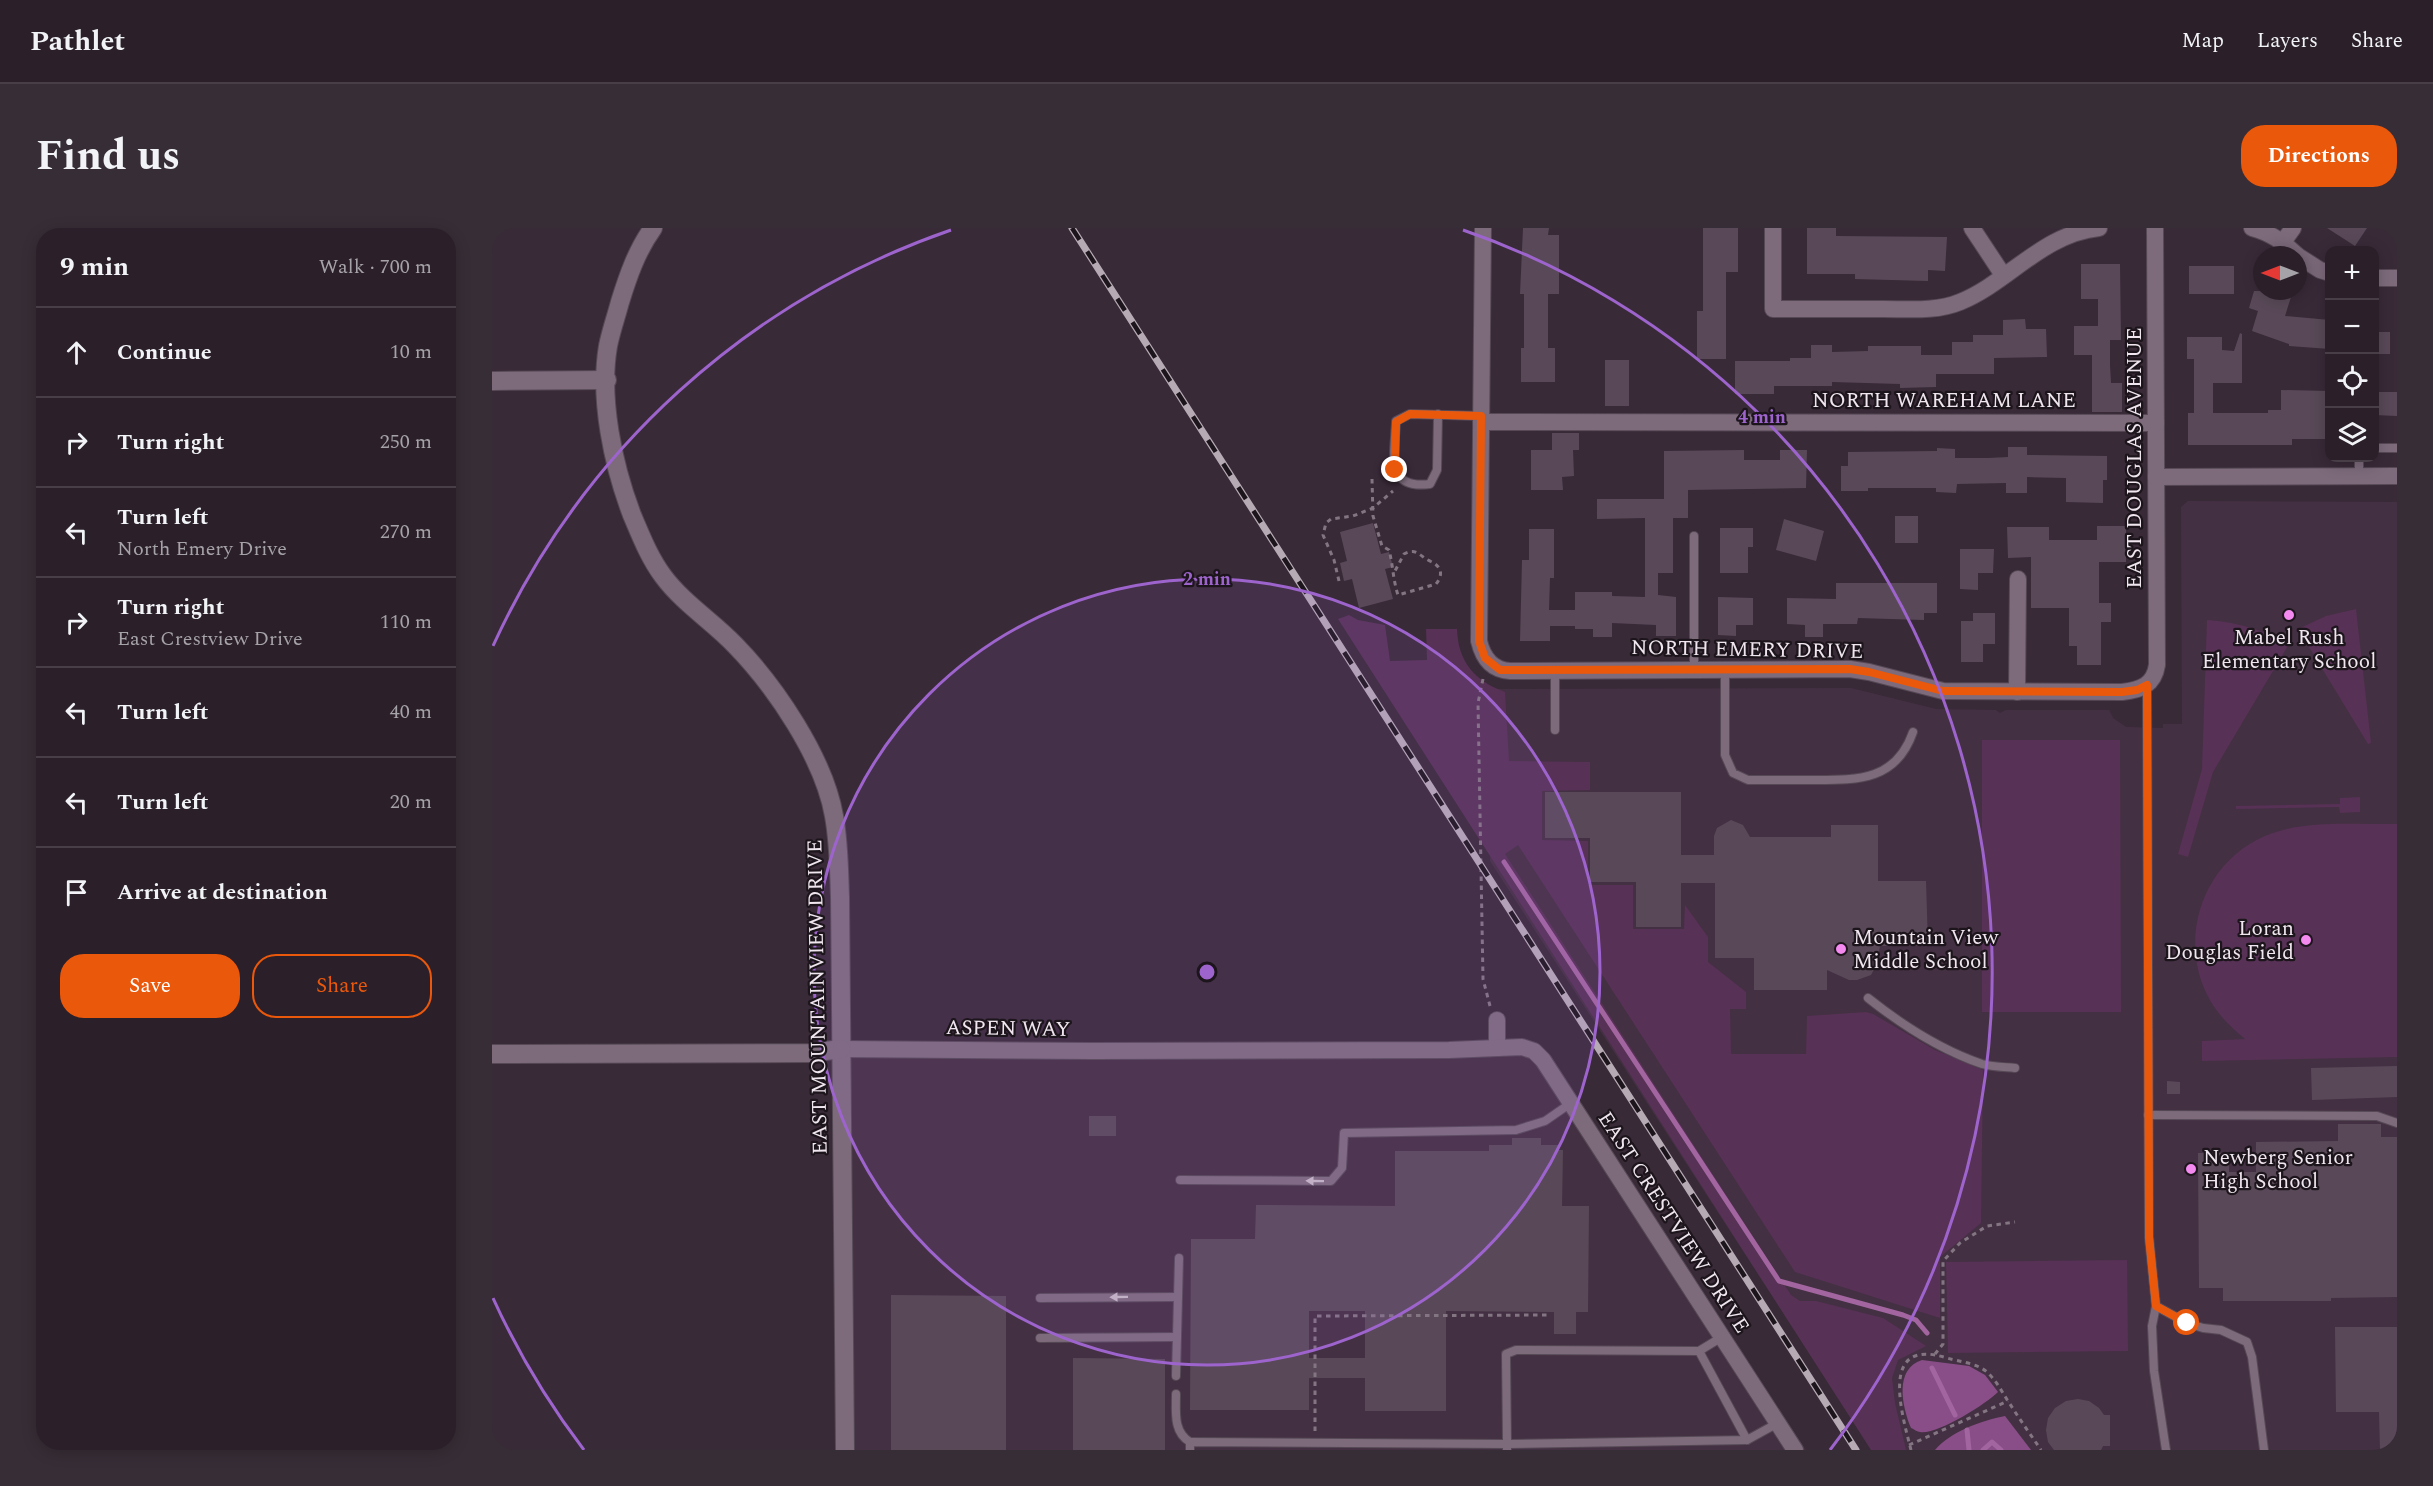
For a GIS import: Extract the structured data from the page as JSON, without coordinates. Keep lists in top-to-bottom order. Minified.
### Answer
{"streets":{"main road":["EAST MOUNTAINVIEW DRIVE","ASPEN WAY"],"street":["NORTH WAREHAM LANE","EAST DOUGLAS AVENUE","NORTH EMERY DRIVE","EAST CRESTVIEW DRIVE"]},"crossings":[["NORTH WAREHAM LANE","EAST DOUGLAS AVENUE"],["NORTH WAREHAM LANE","NORTH EMERY DRIVE"],["EAST DOUGLAS AVENUE","NORTH EMERY DRIVE"],["EAST MOUNTAINVIEW DRIVE","ASPEN WAY"],["ASPEN WAY","EAST CRESTVIEW DRIVE"]],"places":["Mabel Rush Elementary School","Loran Douglas Field","Mountain View Middle School","Newberg Senior High School"],"north":"left","page":{"header":"Pathlet","nav":["Map","Layers","Share"],"title":"Find us","buttons":["Directions",["Save","Share"]],"heading":["9 min","Walk · 700 m"],"map_buttons":["+","−"],"list":[["Continue","10 m"],["Turn right","250 m"],["Turn left","North Emery Drive","270 m"],["Turn right","East Crestview Drive","110 m"],["Turn left","40 m"],["Turn left","20 m"],"Arrive at destination"]},"rings":["4 min","2 min"]}
